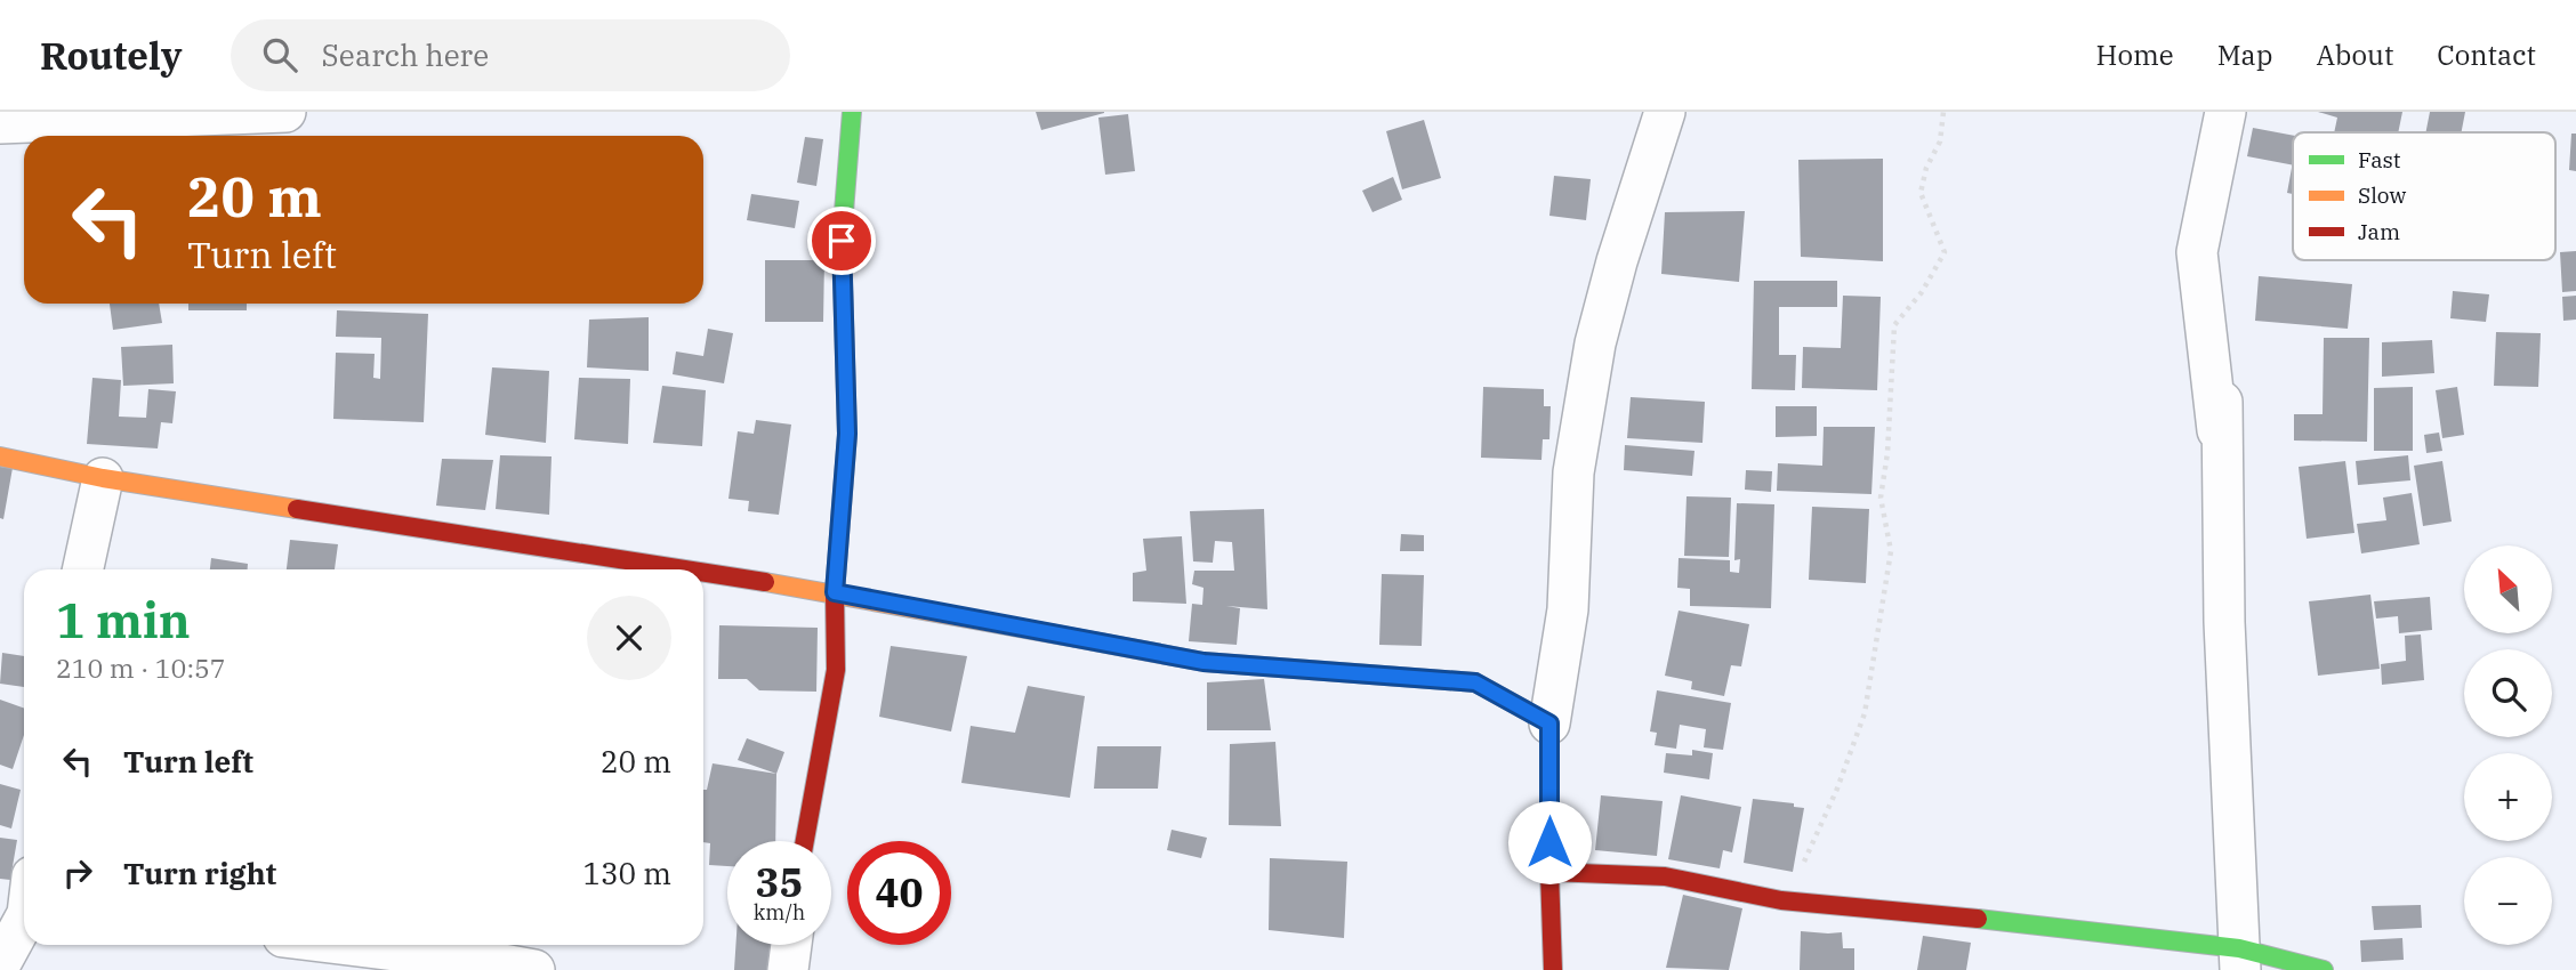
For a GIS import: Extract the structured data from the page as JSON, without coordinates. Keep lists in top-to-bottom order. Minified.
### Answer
{"legend":["Fast","Slow","Jam"],"north":"top left","page":{"header":"Routely","search":"Search here","nav":["Home","Map","About","Contact"],"turn":["20 m","Turn left"],"map_buttons":["+","−"],"heading":["1 min","210 m · 10:57"],"list":[{"name":"Turn left","value":"20 m"},{"name":"Turn right","value":"130 m"}],"speed":"35 km/h","limit":"40"}}
